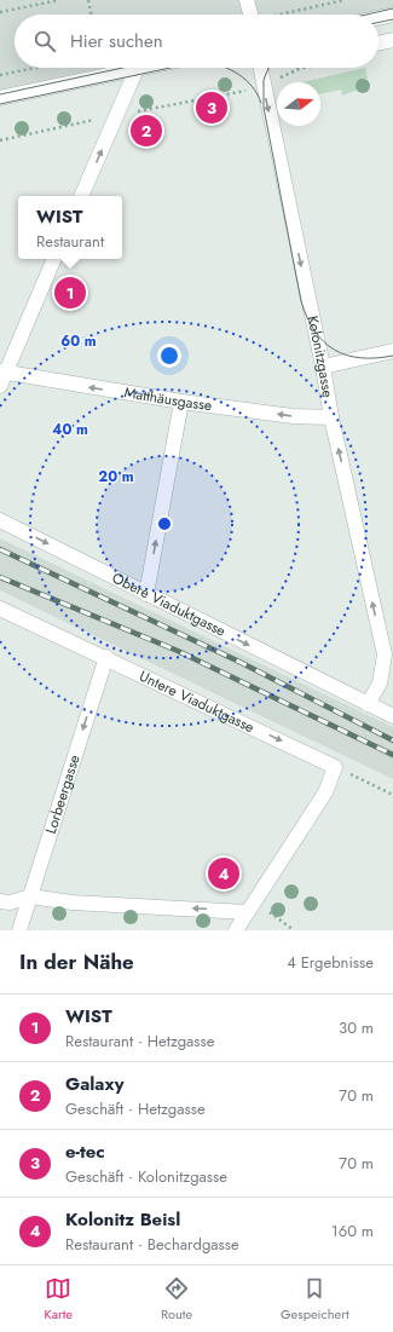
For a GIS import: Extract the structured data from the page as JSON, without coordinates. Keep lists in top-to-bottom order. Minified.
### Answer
{"streets":{"street":["Kolonitzgasse","Matthäusgasse","Obere Viaduktgasse","Untere Viaduktgasse","Lorbeergasse"]},"crossings":[["Kolonitzgasse","Matthäusgasse"],["Kolonitzgasse","Obere Viaduktgasse"],["Untere Viaduktgasse","Lorbeergasse"]],"one_way":["Matthäusgasse","Obere Viaduktgasse","Untere Viaduktgasse","Lorbeergasse"],"north":"right","page":{"search":"Hier suchen","pins":["3","2","1","4"],"popup":["WIST","Restaurant"],"heading":["In der Nähe","4 Ergebnisse"],"list":[{"mark":"1","name":"WIST","note":"Restaurant · Hetzgasse","value":"30 m"},{"mark":"2","name":"Galaxy","note":"Geschäft · Hetzgasse","value":"70 m"},{"mark":"3","name":"e-tec","note":"Geschäft · Kolonitzgasse","value":"70 m"},{"mark":"4","name":"Kolonitz Beisl","note":"Restaurant · Bechardgasse","value":"160 m"}],"nav":["Karte","Route","Gespeichert"]},"rings":["60 m","40 m","20 m"]}
